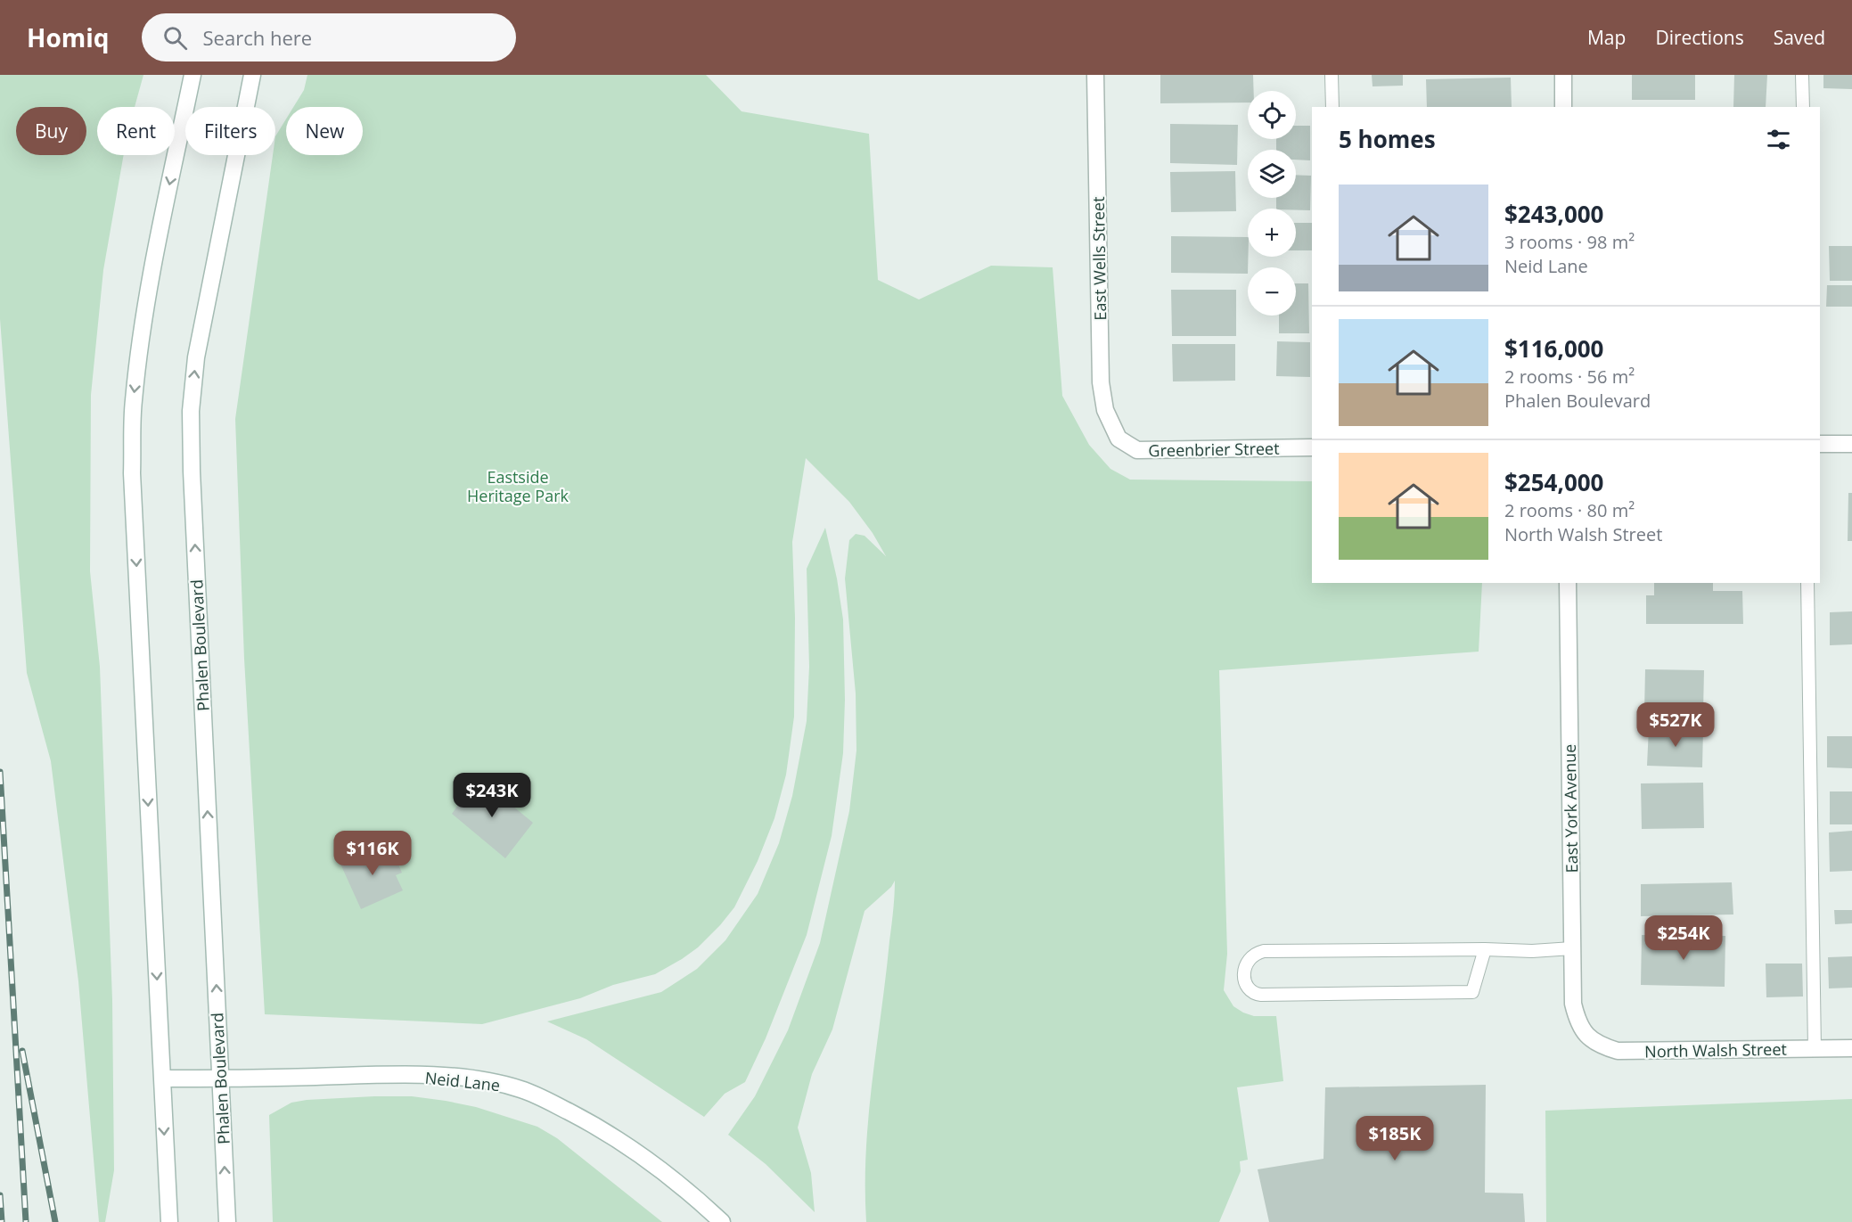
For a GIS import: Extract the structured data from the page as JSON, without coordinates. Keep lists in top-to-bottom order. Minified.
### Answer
{"streets":{"main road":["East Wells Street","Greenbrier Street","Phalen Boulevard","East York Avenue","North Walsh Street","Neid Lane"]},"crossings":[["East Wells Street","Greenbrier Street"],["Phalen Boulevard","Neid Lane"],["East York Avenue","North Walsh Street"]],"parks":["Eastside Heritage Park"],"page":{"header":"Homiq","search":"Search here","nav":["Map","Directions","Saved"],"map_buttons":["+","−"],"chip":["Buy","Rent","Filters","New"],"heading":"5 homes","list":[{"name":"$243,000","note":"3 rooms · 98 m² · Neid Lane"},{"name":"$116,000","note":"2 rooms · 56 m² · Phalen Boulevard"},{"name":"$254,000","note":"2 rooms · 80 m² · North Walsh Street"}],"price":["$527K","$243K","$116K","$254K","$185K"]}}
